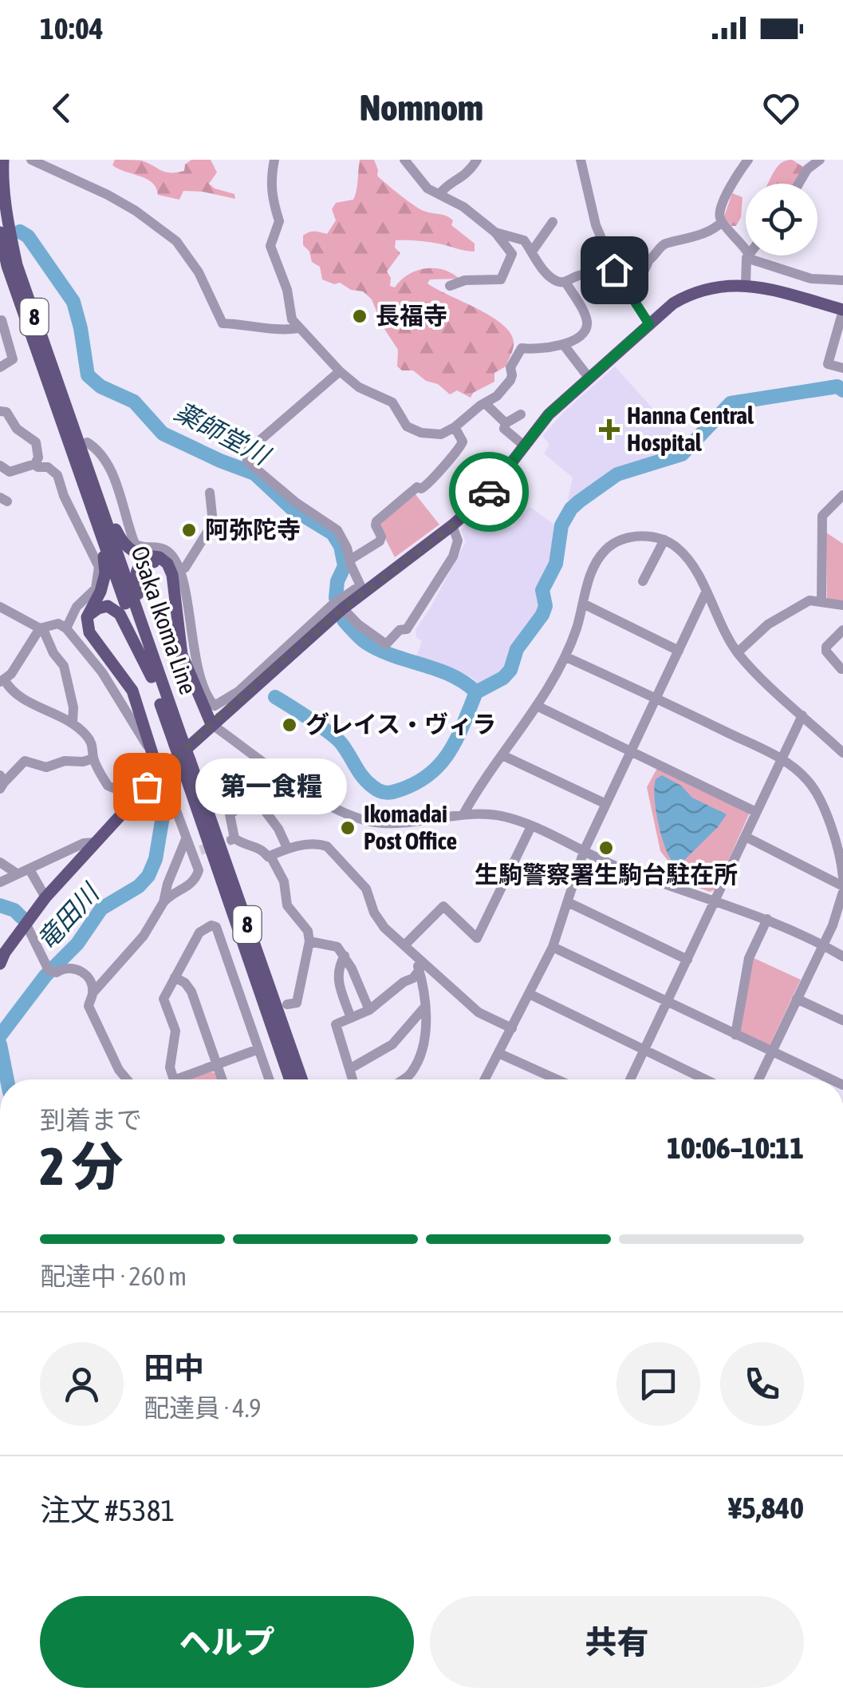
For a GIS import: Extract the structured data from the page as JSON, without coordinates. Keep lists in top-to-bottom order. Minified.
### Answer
{"streets":{"main road":["8","Osaka Ikoma Line"]},"water":["薬師堂川","竜田川"],"places":{"other":["長福寺","阿弥陀寺","グレイス・ヴィラ","第一食糧","Ikomadai Post Office","生駒警察署生駒台駐在所"],"health":["Hanna Central Hospital"]},"page":{"status":"10:04","header":"Nomnom","bubble":"第一食糧","heading":["2 分","到着まで","10:06–10:11"],"panel":["田中","配達員 · 4.9","注文 #5381","¥5,840"],"bar":"配達中 · 260 m","buttons":["ヘルプ","共有"]}}
